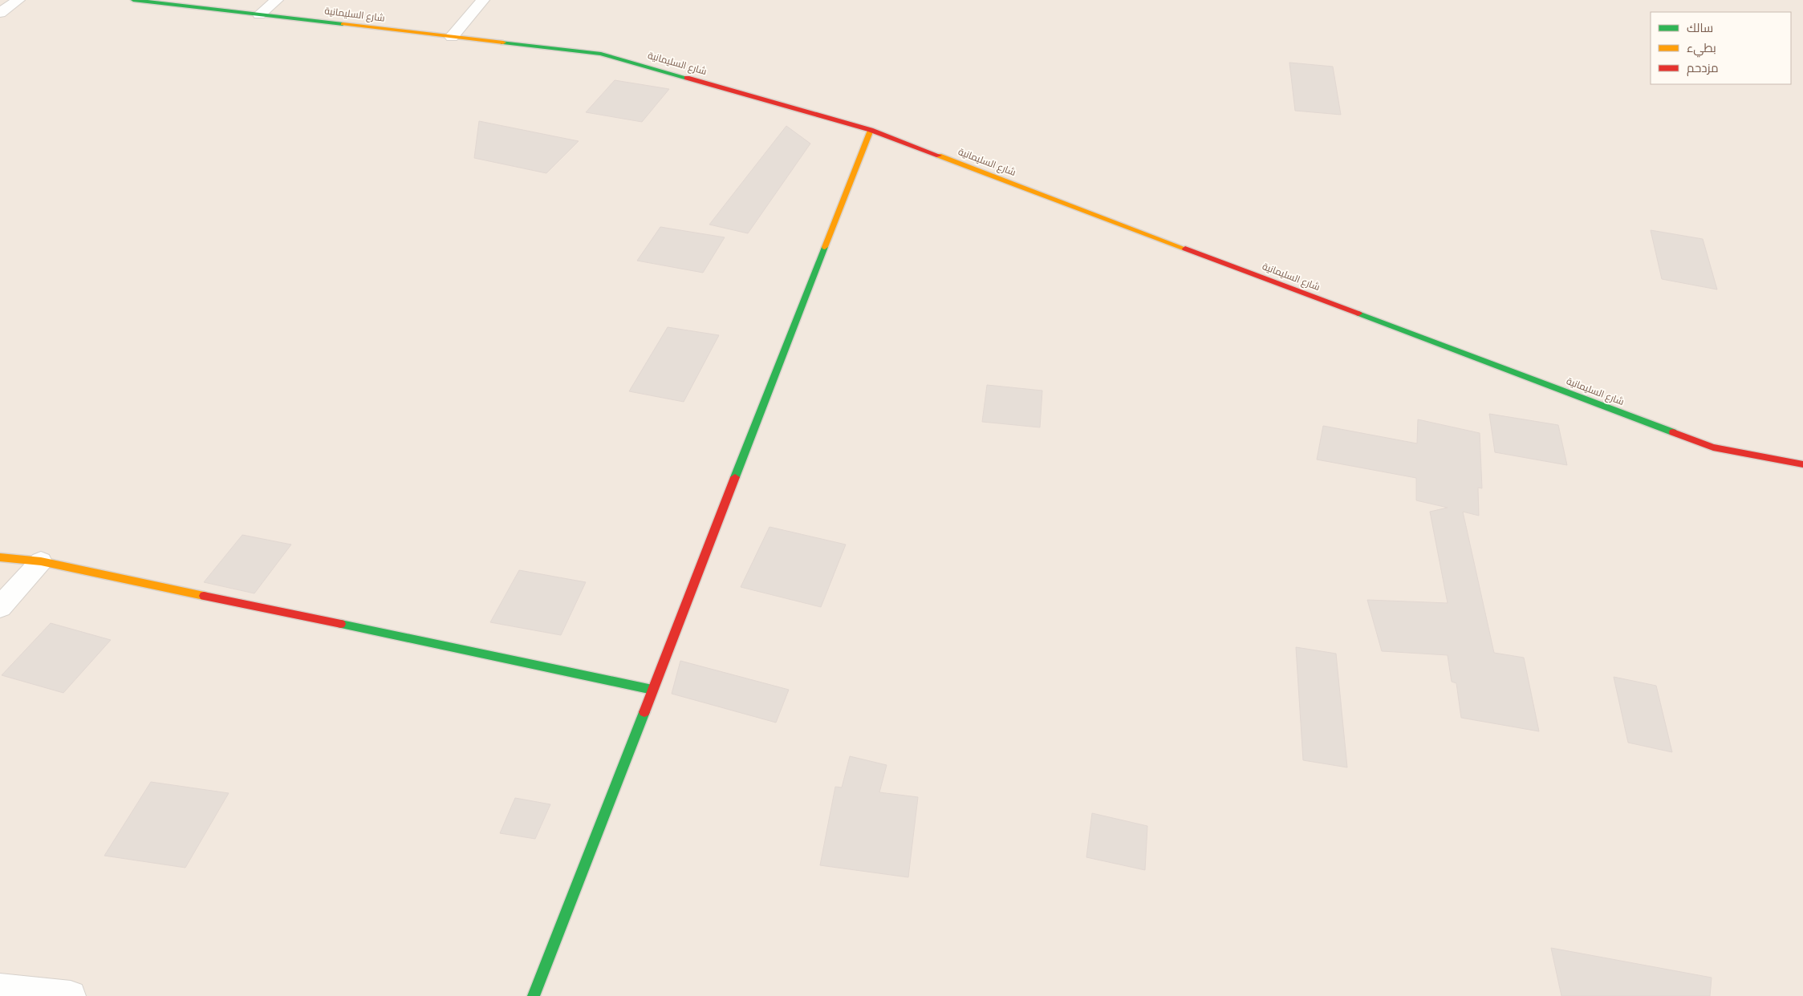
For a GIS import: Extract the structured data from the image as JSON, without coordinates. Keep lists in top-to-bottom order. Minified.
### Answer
{"streets":{"street":["شارع السليمانية"]},"legend":["سالك","بطيء","مزدحم"]}
